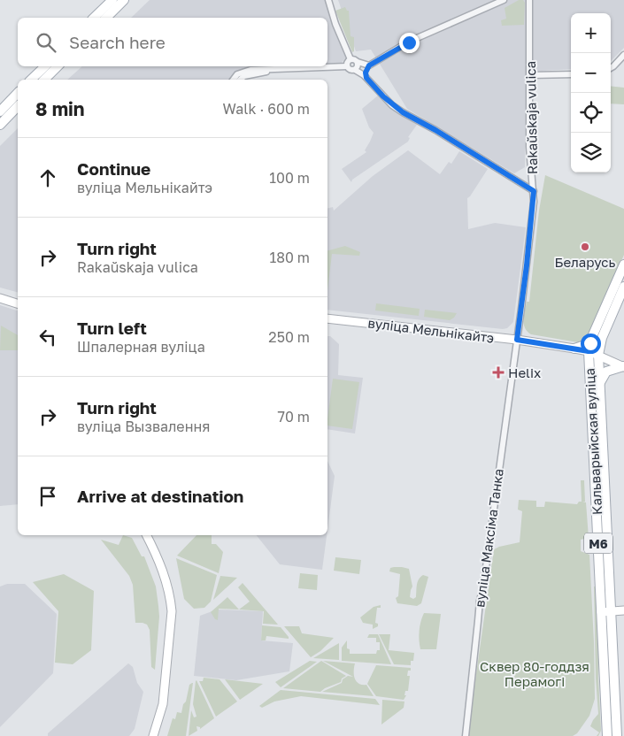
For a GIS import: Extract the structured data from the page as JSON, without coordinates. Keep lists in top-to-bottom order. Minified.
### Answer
{"streets":{"main road":["вуліца Мельнікайтэ","Кальварыйская вуліца","М6"],"street":["Rakaŭskaja vulica","вуліца Максіма Танка"]},"crossings":[["Rakaŭskaja vulica","вуліца Мельнікайтэ"],["Rakaŭskaja vulica","вуліца Максіма Танка"],["вуліца Мельнікайтэ","Кальварыйская вуліца"],["вуліца Мельнікайтэ","вуліца Максіма Танка"],["вуліца Мельнікайтэ","М6"],["Кальварыйская вуліца","М6"]],"parks":["Сквер 80-годдзя Перамогі"],"places":{"other":["Беларусь"],"health":["Helix"]},"page":{"map_buttons":["+","−"],"search":"Search here","heading":["8 min","Walk · 600 m"],"list":[["Continue","вуліца Мельнікайтэ","100 m"],["Turn right","Rakaŭskaja vulica","180 m"],["Turn left","Шпалерная вуліца","250 m"],["Turn right","вуліца Вызвалення","70 m"],"Arrive at destination"]}}
